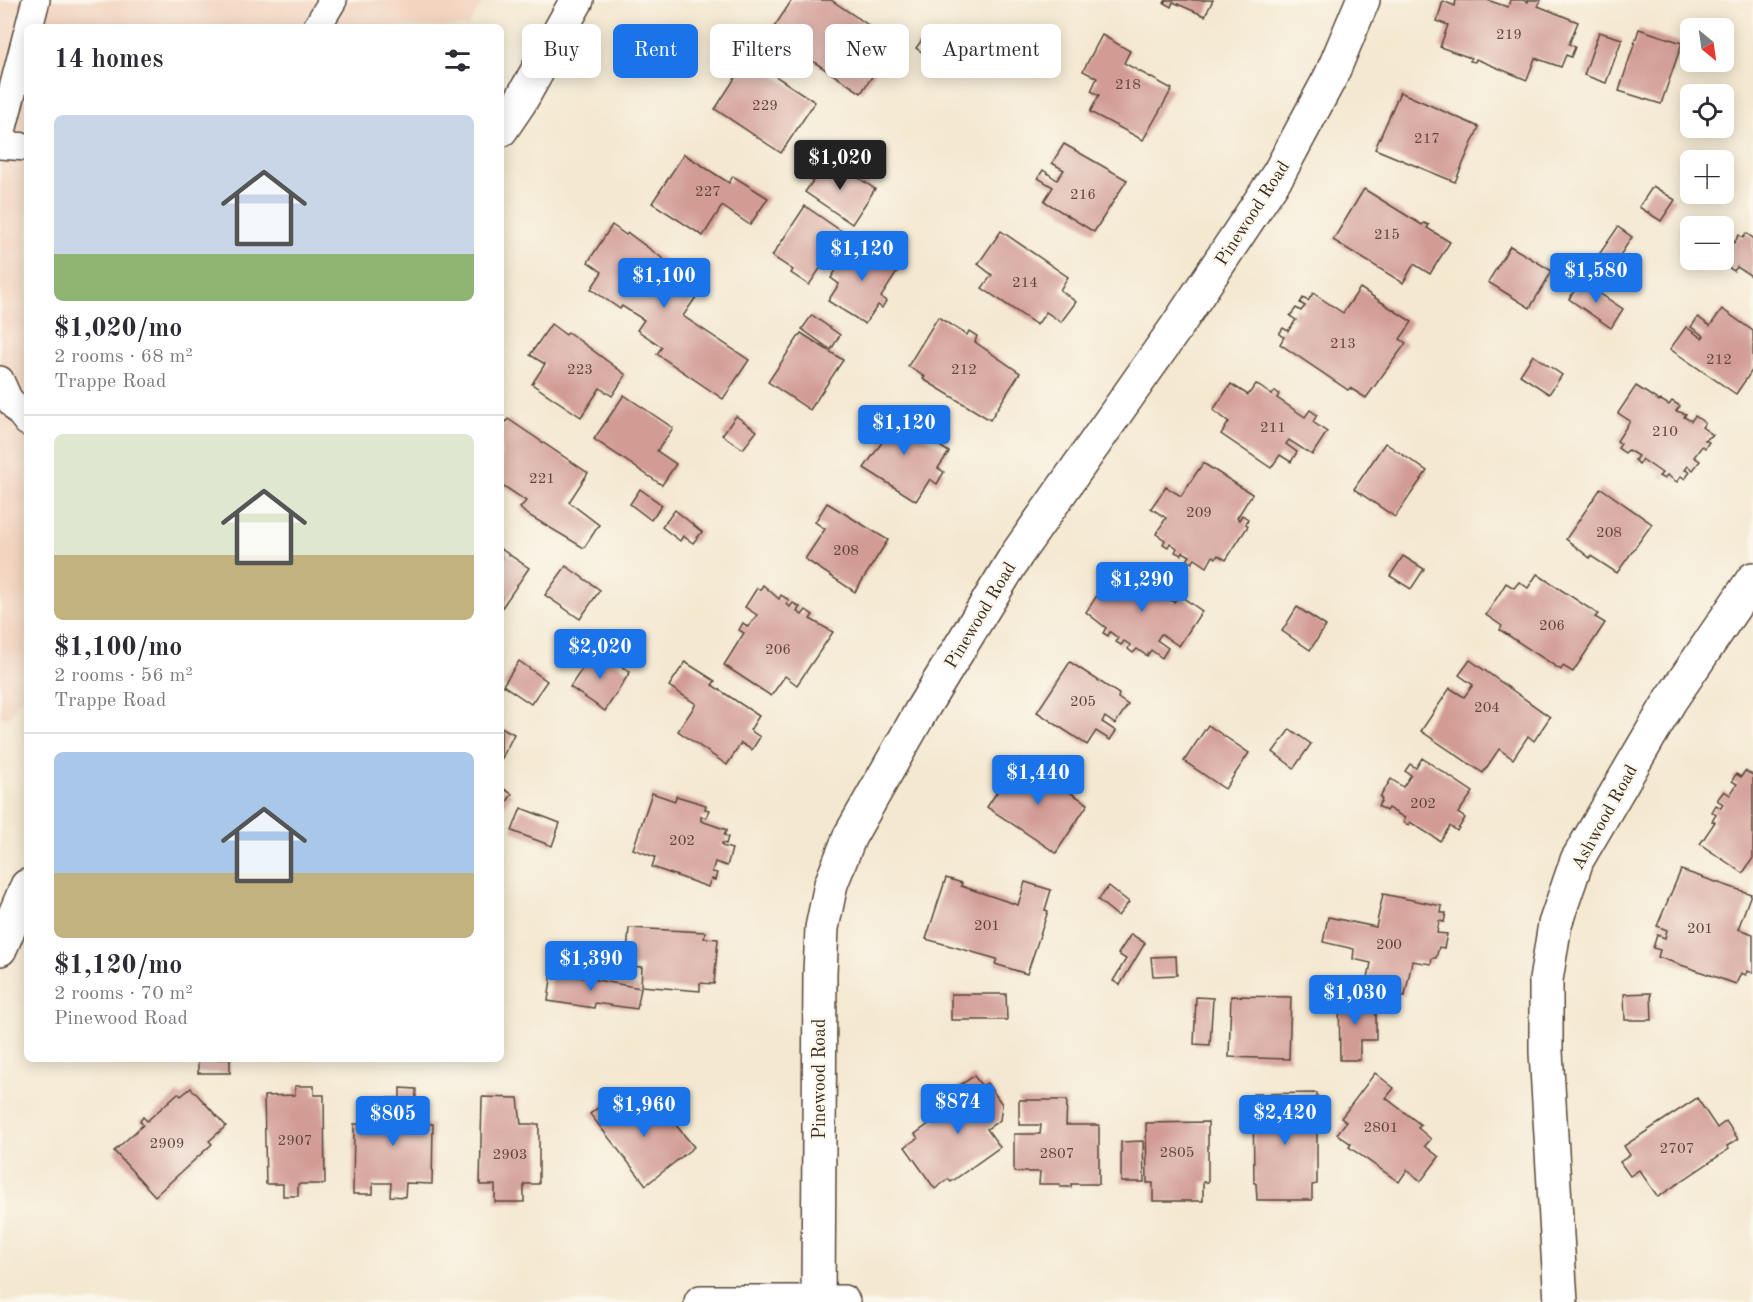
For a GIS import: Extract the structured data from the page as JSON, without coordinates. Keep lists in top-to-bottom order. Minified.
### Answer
{"streets":{"street":["Pinewood Road","Ashwood Road"]},"house_numbers":["219","218","229","217","227","216","215","214","213","212","223","212","211","210","221","209","208","208","206","206","205","204","202","202","201","201","200","2801","2907","2909","2707","2805","2807","2903"],"north":"bottom right","page":{"map_buttons":["+","−"],"chip":["Buy","Rent","Filters","New","Apartment"],"heading":"14 homes","list":[{"name":"$1,020/mo","note":"2 rooms · 68 m² · Trappe Road"},{"name":"$1,100/mo","note":"2 rooms · 56 m² · Trappe Road"},{"name":"$1,120/mo","note":"2 rooms · 70 m² · Pinewood Road"}],"price":["$1,020","$1,120","$1,580","$1,100","$1,120","$1,290","$2,020","$1,440","$1,390","$1,030","$874","$1,960","$2,420","$805"]}}
